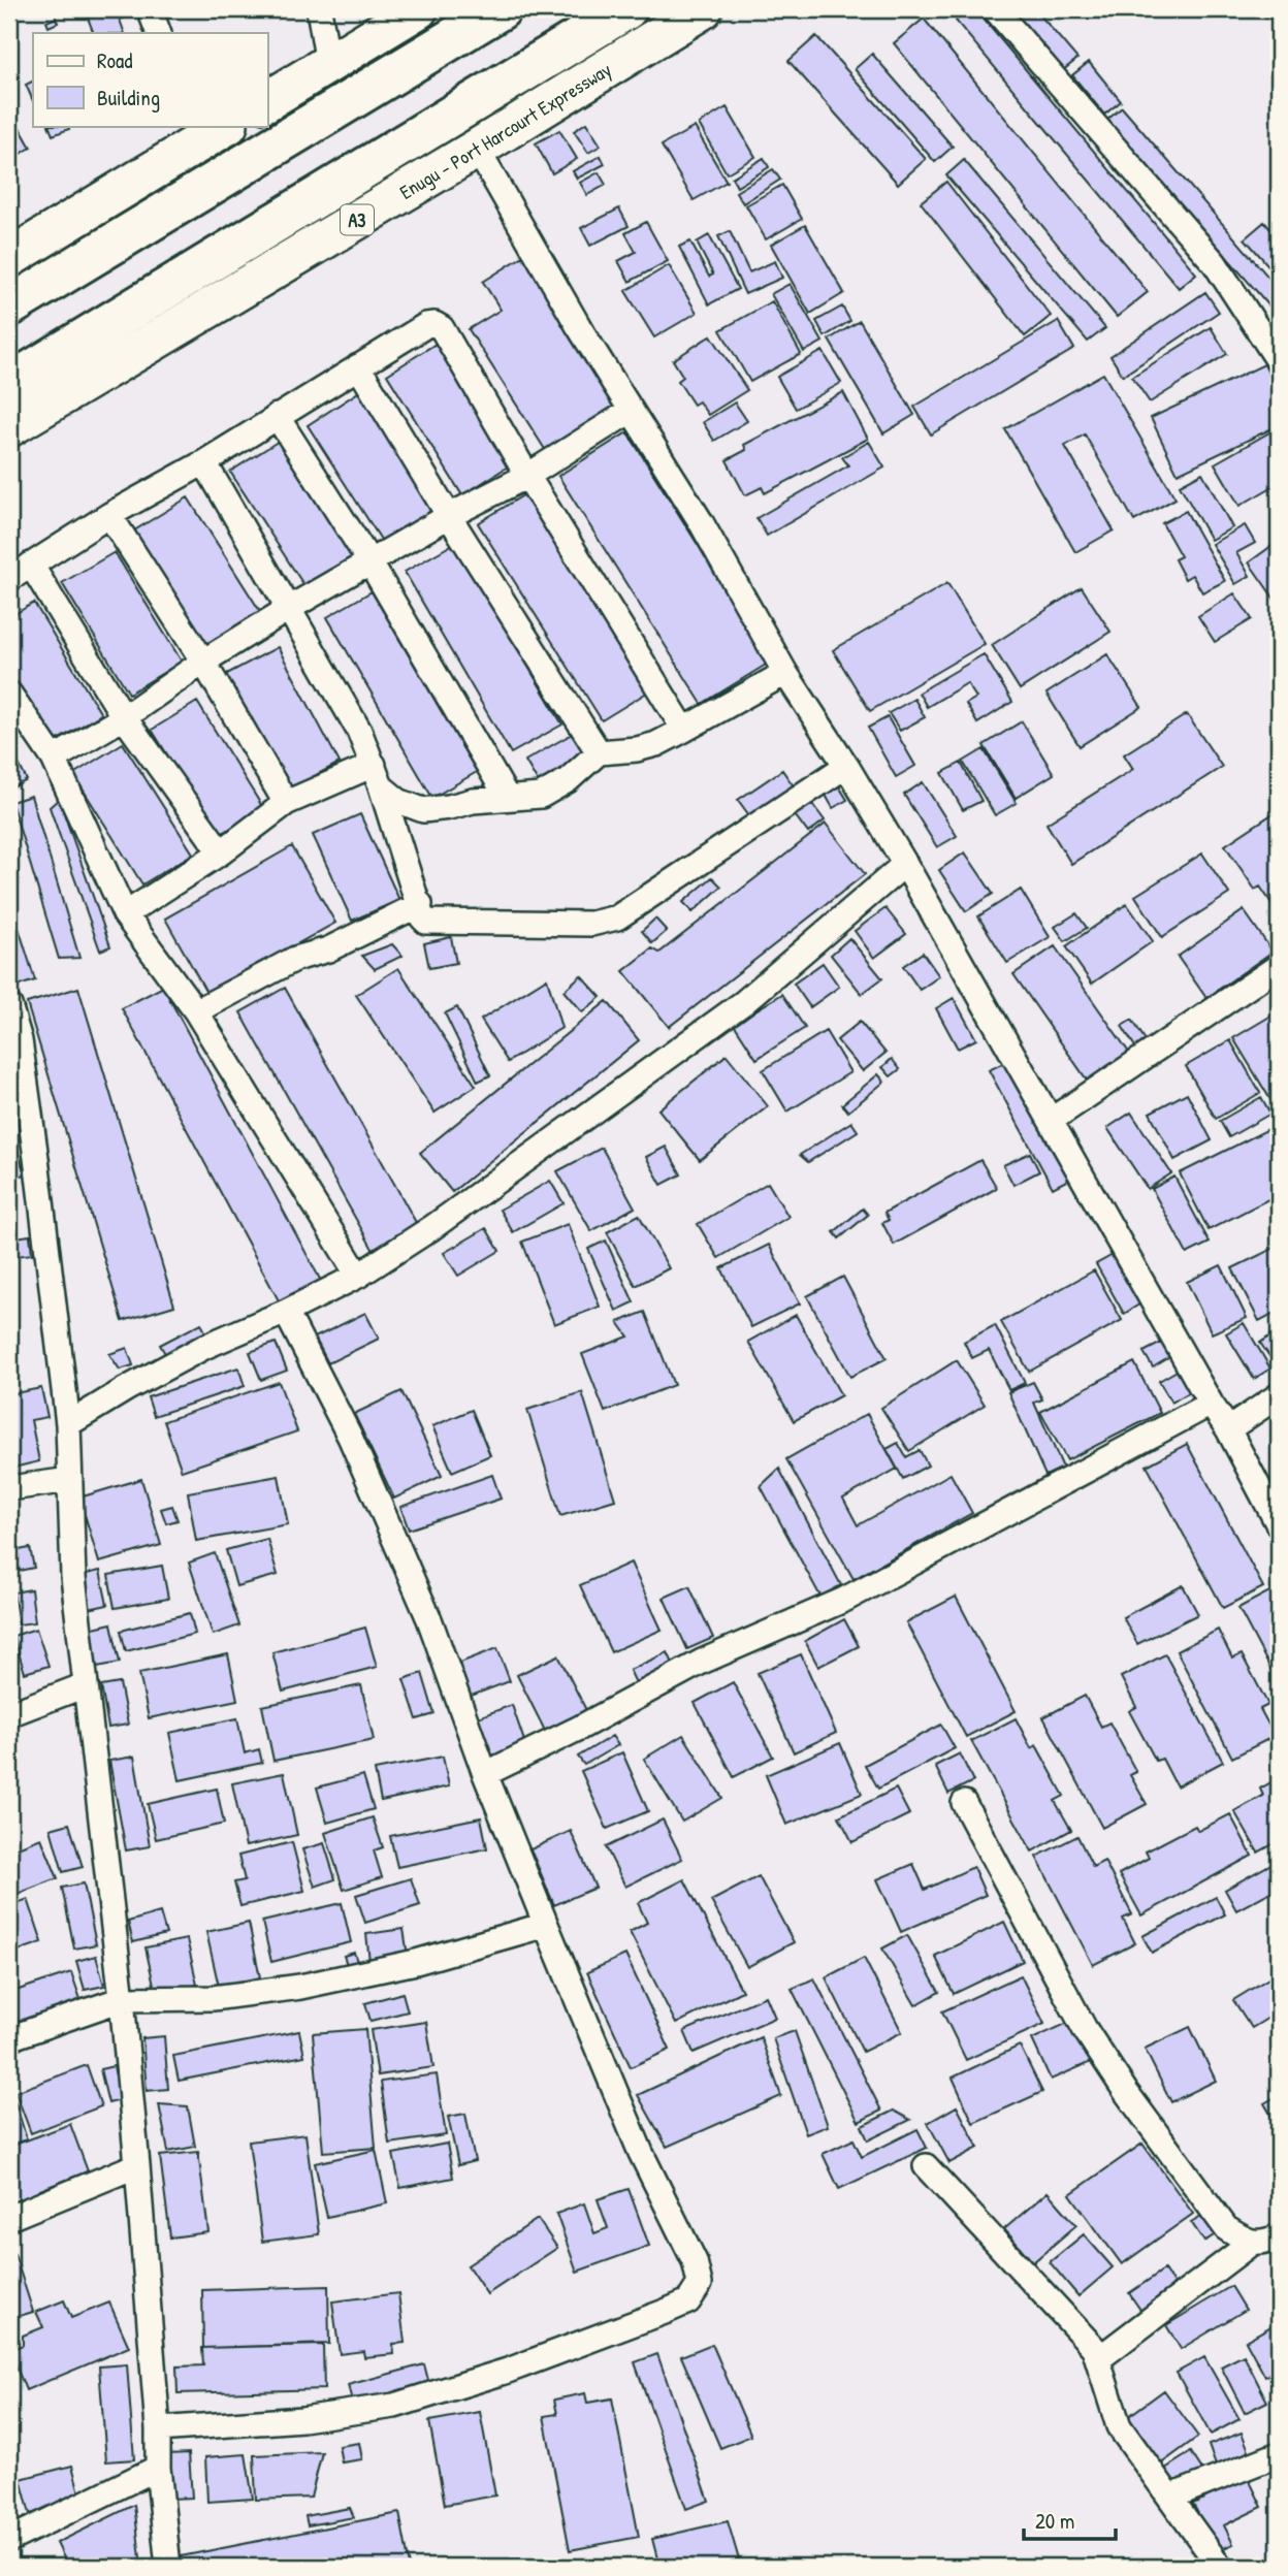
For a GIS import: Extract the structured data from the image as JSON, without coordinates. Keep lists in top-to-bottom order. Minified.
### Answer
{"streets":{"highway":["Enugu - Port Harcourt Expressway","A3"]},"legend":["Road","Building"],"scale_bar":"20 m"}
